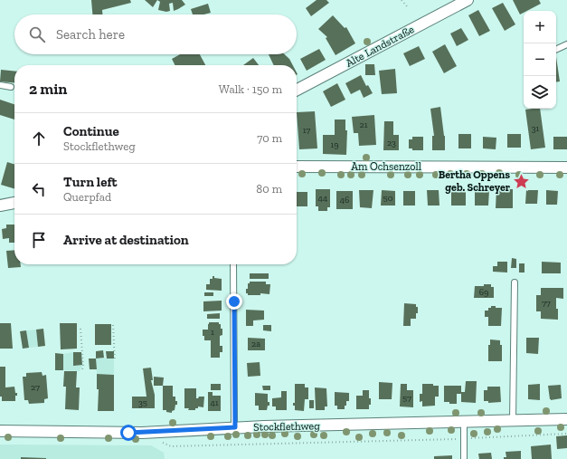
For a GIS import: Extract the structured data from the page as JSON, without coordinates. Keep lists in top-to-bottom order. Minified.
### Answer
{"streets":{"street":["Alte Landstraße","Am Ochsenzoll","Stockflethweg"]},"places":{"place":["Bertha Oppens geb. Schreyer"]},"house_numbers":["21","31","17","23","19","44","50","46","69","77","1","2a","27","57","35","41"],"page":{"map_buttons":["+","−"],"search":"Search here","heading":["2 min","Walk · 150 m"],"list":[["Continue","Stockflethweg","70 m"],["Turn left","Querpfad","80 m"],"Arrive at destination"]}}
